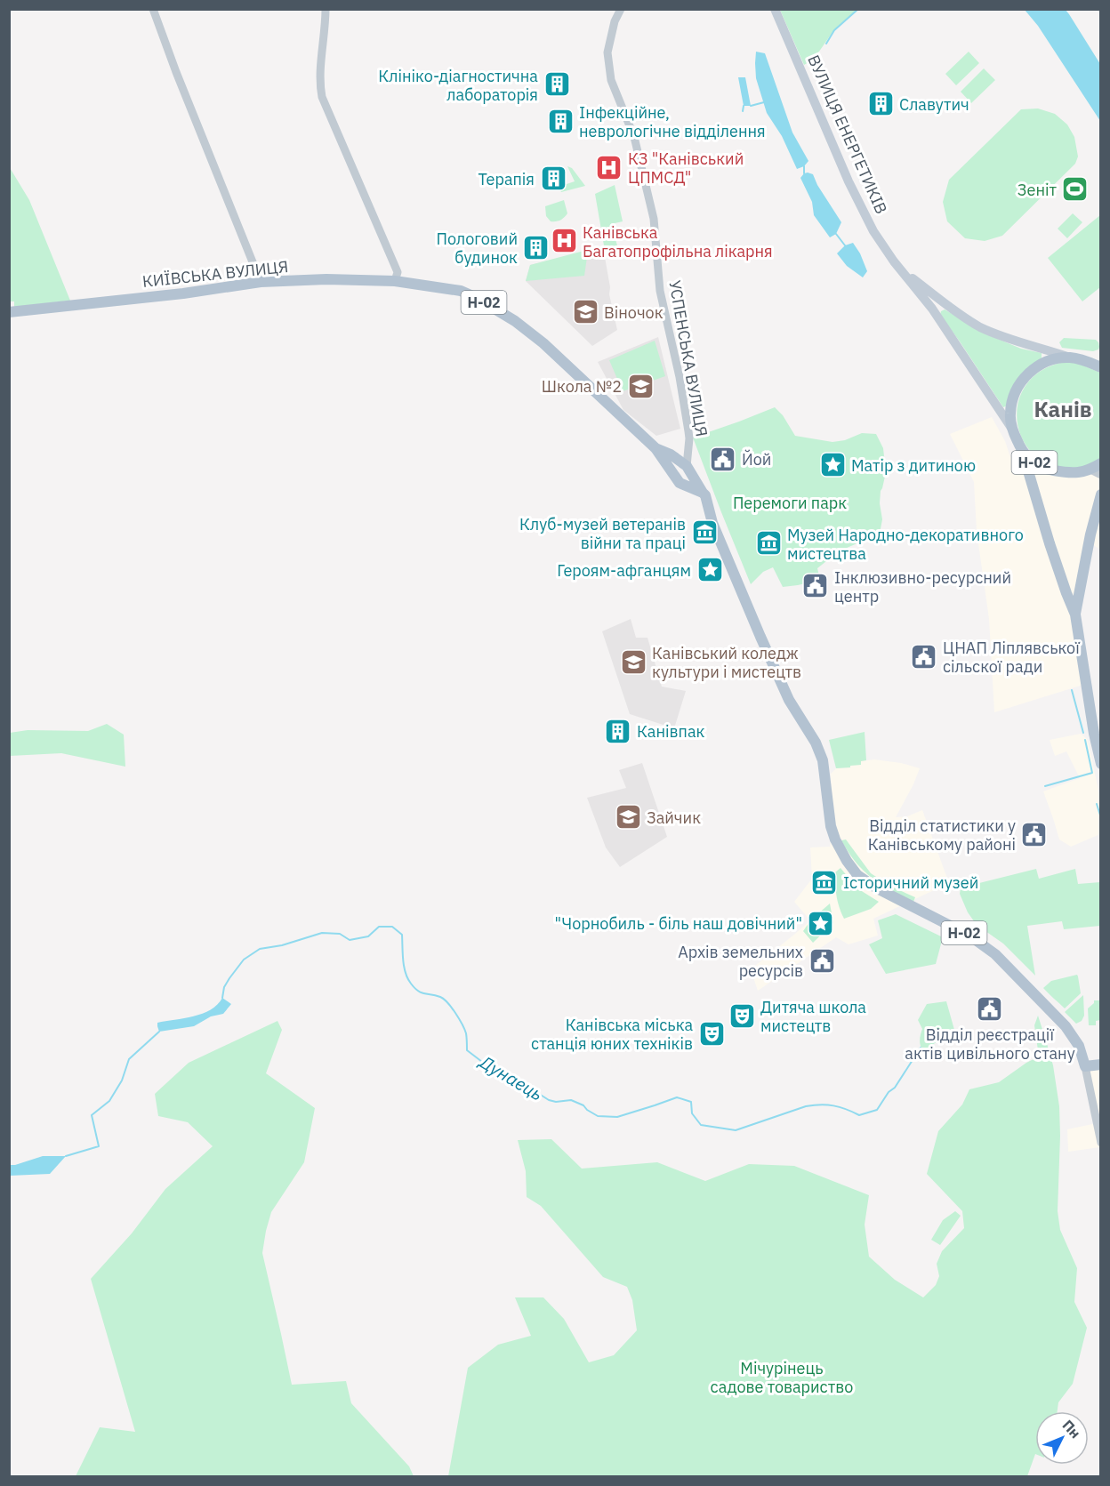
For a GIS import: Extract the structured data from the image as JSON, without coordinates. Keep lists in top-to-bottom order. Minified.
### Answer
{"streets":{"main road":["ВУЛИЦЯ ЕНЕРГЕТИКІВ","КИЇВСЬКА ВУЛИЦЯ","Н-02"],"street":["УСПЕНСЬКА ВУЛИЦЯ"]},"crossings":[["ВУЛИЦЯ ЕНЕРГЕТИКІВ","Н-02"],["КИЇВСЬКА ВУЛИЦЯ","Н-02"],["КИЇВСЬКА ВУЛИЦЯ","УСПЕНСЬКА ВУЛИЦЯ"],["Н-02","УСПЕНСЬКА ВУЛИЦЯ"]],"districts":["Канів"],"water":["Дунаець"],"parks":["Перемоги парк","Мічурінець садове товариство"],"places":{"building":["Клініко-діагностична лабораторія","Славутич","Інфекційне, неврологічне відділення","Терапія","Пологовий будинок","Канівпак"],"hospital":["КЗ \"Канівський ЦПМСД\"","Канівська Багатопрофільна лікарня"],"sports":["Зеніт"],"school or university":["Віночок","Школа №2","Канівський коледж культури і мистецтв","Зайчик"],"public building":["Йой","Інклюзивно-ресурсний центр","ЦНАП Ліплявської сільскої ради","Відділ статистики у Канівському районі","Архів земельних ресурсів","Відділ реєстрації актів цивільного стану"],"place":["Матір з дитиною","Героям-афганцям","\"Чорнобиль - біль наш довічний\""],"museum":["Клуб-музей ветеранів війни та праці","Музей Народно-декоративного мистецтва","Історичний музей"],"theatre":["Дитяча школа мистецтв","Канівська міська станція юних техніків"]},"north":"top right"}
